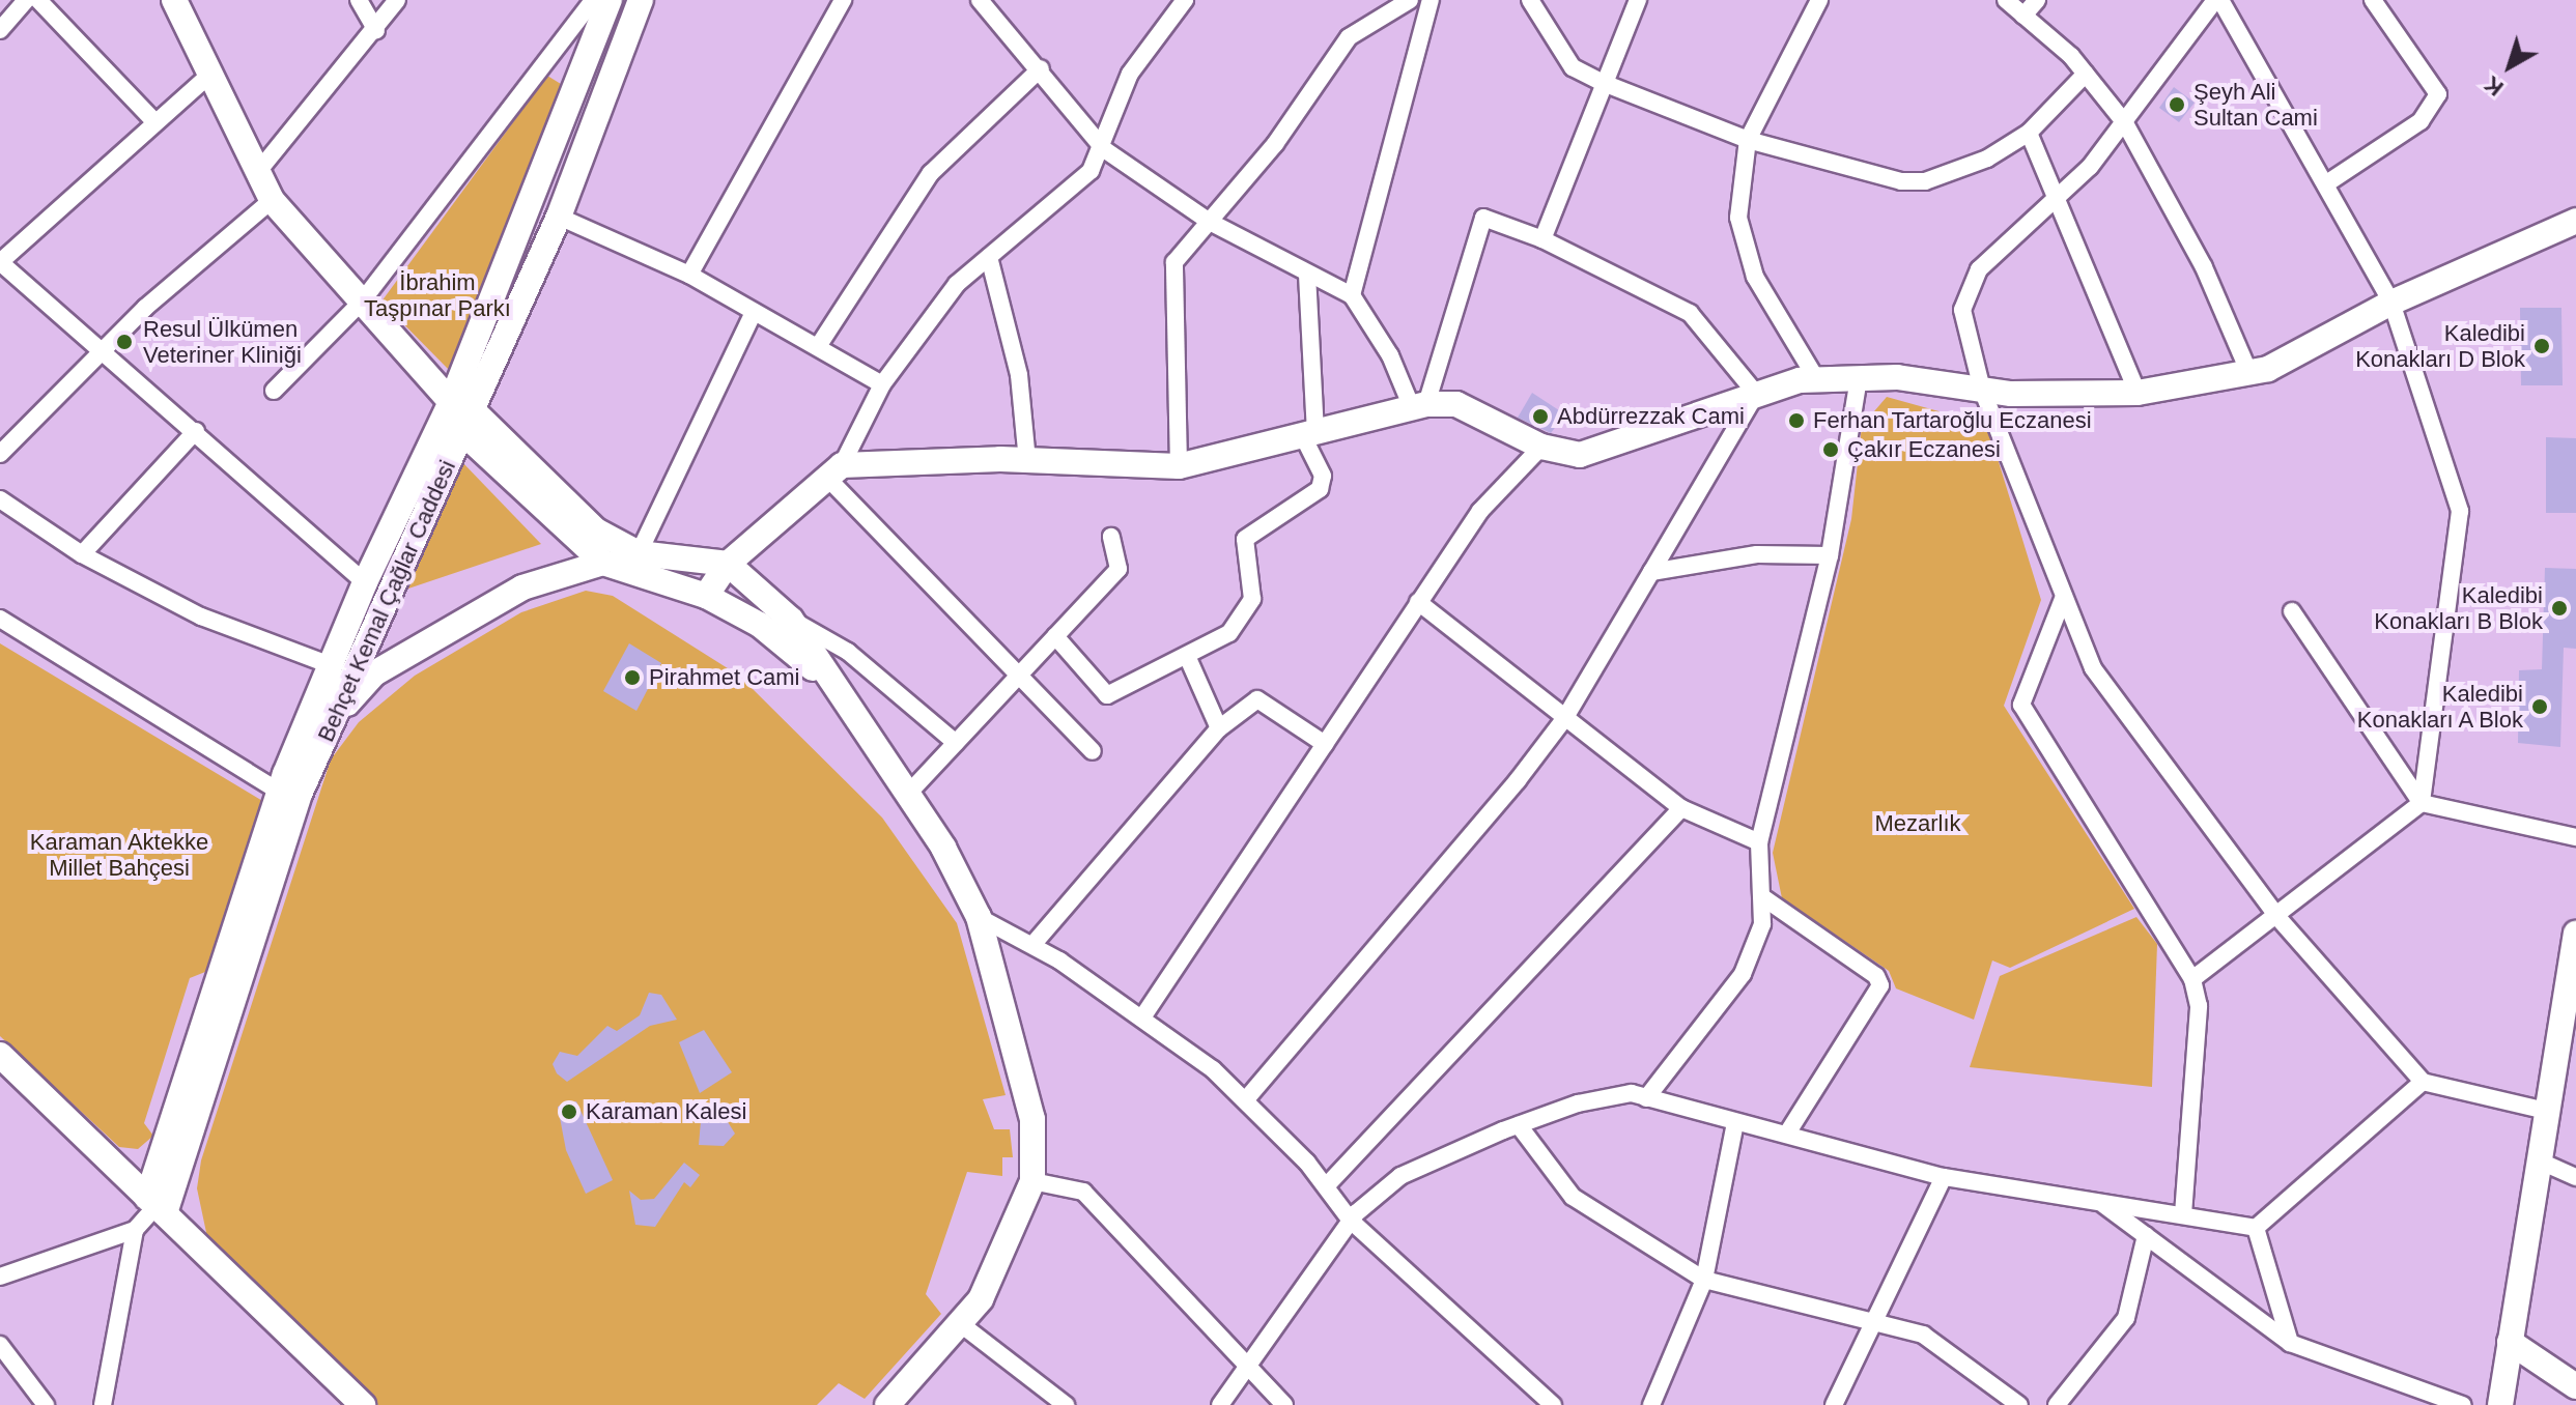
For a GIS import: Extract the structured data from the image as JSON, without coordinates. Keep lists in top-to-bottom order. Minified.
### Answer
{"streets":{"street":["Behçet Kemal Çağlar Caddesi"]},"parks":["İbrahim Taşpınar Parkı","Mezarlık","Karaman Aktekke Millet Bahçesi"],"places":["Şeyh Ali Sultan Cami","Resul Ülkümen Veteriner Kliniği","Kaledibi Konakları D Blok","Abdürrezzak Cami","Ferhan Tartaroğlu Eczanesi","Çakır Eczanesi","Kaledibi Konakları B Blok","Pirahmet Cami","Kaledibi Konakları A Blok","Karaman Kalesi"],"north":"bottom left"}
